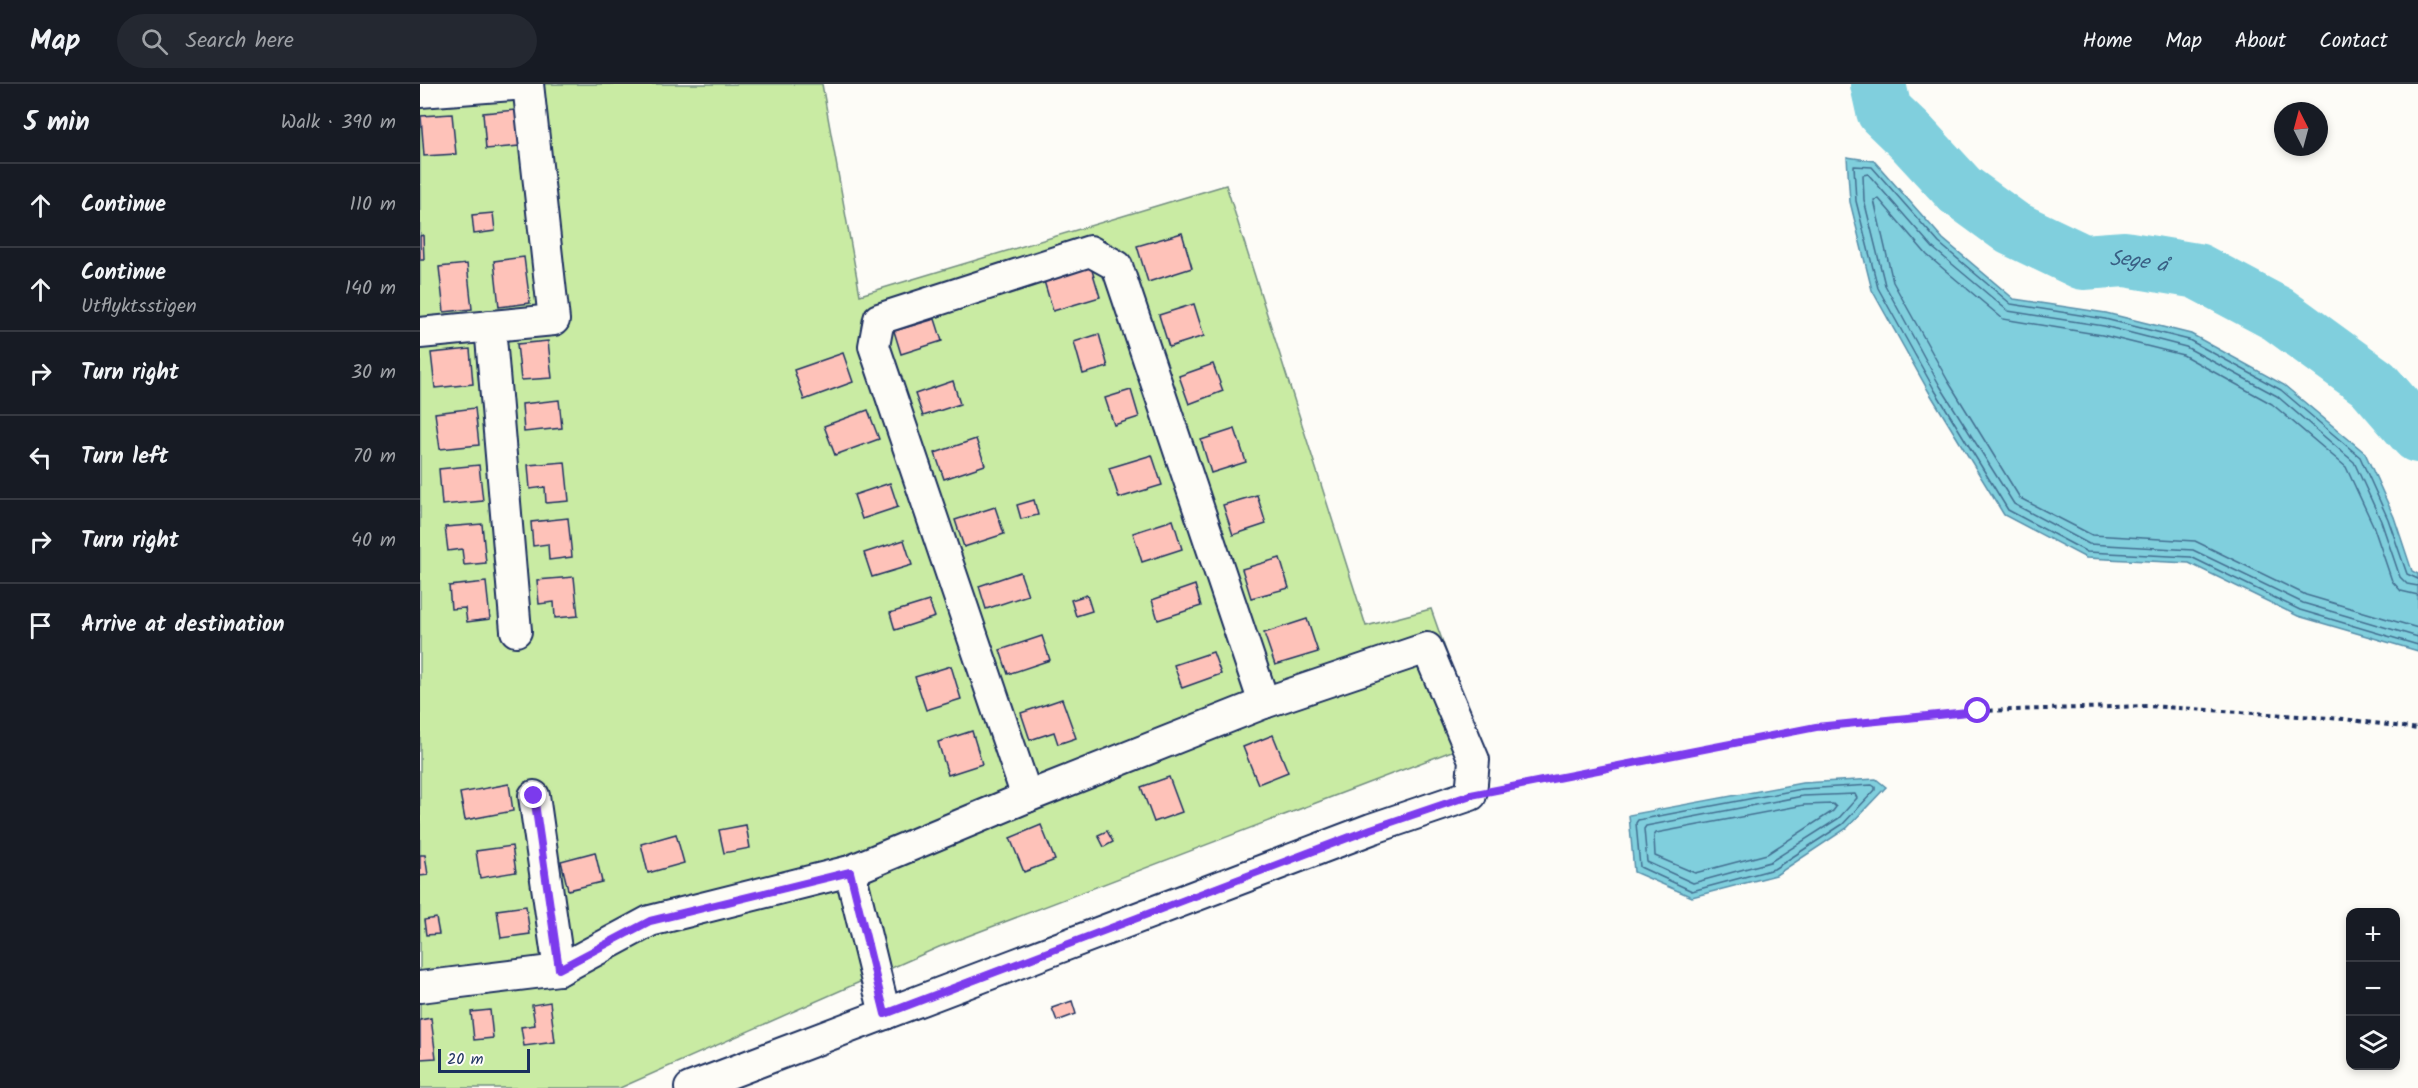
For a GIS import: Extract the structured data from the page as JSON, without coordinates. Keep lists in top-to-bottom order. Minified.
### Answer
{"water":["Sege å"],"scale_bar":"20 m","north":"top","page":{"header":"Map","search":"Search here","nav":["Home","Map","About","Contact"],"heading":["5 min","Walk · 390 m"],"list":[["Continue","110 m"],["Continue","Utflyktsstigen","140 m"],["Turn right","30 m"],["Turn left","70 m"],["Turn right","40 m"],"Arrive at destination"],"map_buttons":["+","−"],"scale":"20 m"}}
